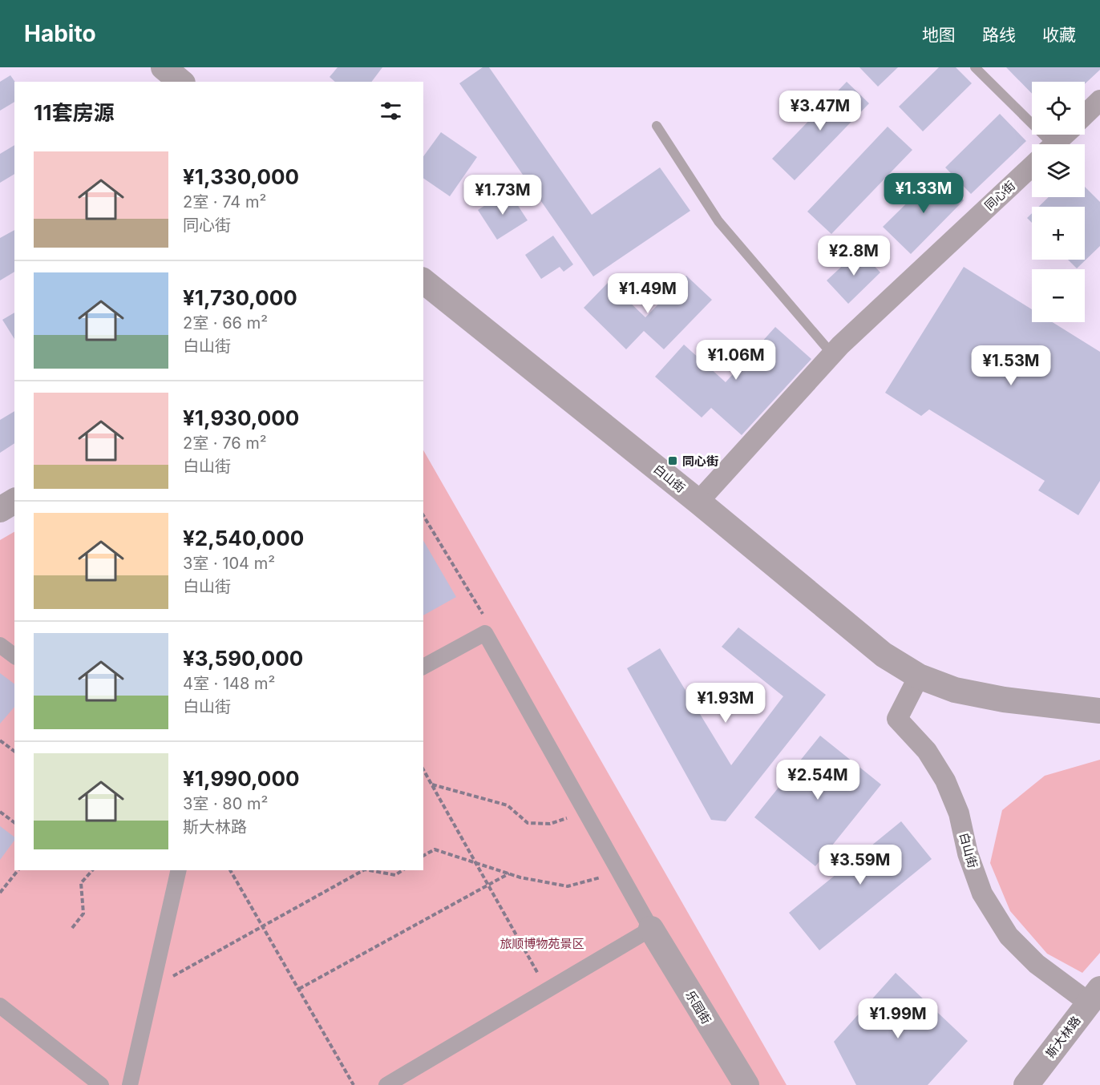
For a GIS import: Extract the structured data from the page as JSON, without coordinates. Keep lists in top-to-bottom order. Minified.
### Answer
{"streets":{"street":["同心街","白山街","乐园街","斯大林路"]},"crossings":[["同心街","白山街"],["白山街","斯大林路"]],"parks":["旅顺博物苑景区"],"places":{"transit":["同心街"]},"page":{"header":"Habito","nav":["地图","路线","收藏"],"map_buttons":["+","−"],"heading":"11套房源","price":["¥3.47M","¥1.33M","¥1.73M","¥2.8M","¥1.49M","¥1.06M","¥1.53M","¥1.93M","¥2.54M","¥3.59M","¥1.99M"],"list":[{"name":"¥1,330,000","note":"2室 · 74 m² · 同心街"},{"name":"¥1,730,000","note":"2室 · 66 m² · 白山街"},{"name":"¥1,930,000","note":"2室 · 76 m² · 白山街"},{"name":"¥2,540,000","note":"3室 · 104 m² · 白山街"},{"name":"¥3,590,000","note":"4室 · 148 m² · 白山街"},{"name":"¥1,990,000","note":"3室 · 80 m² · 斯大林路"}]}}
